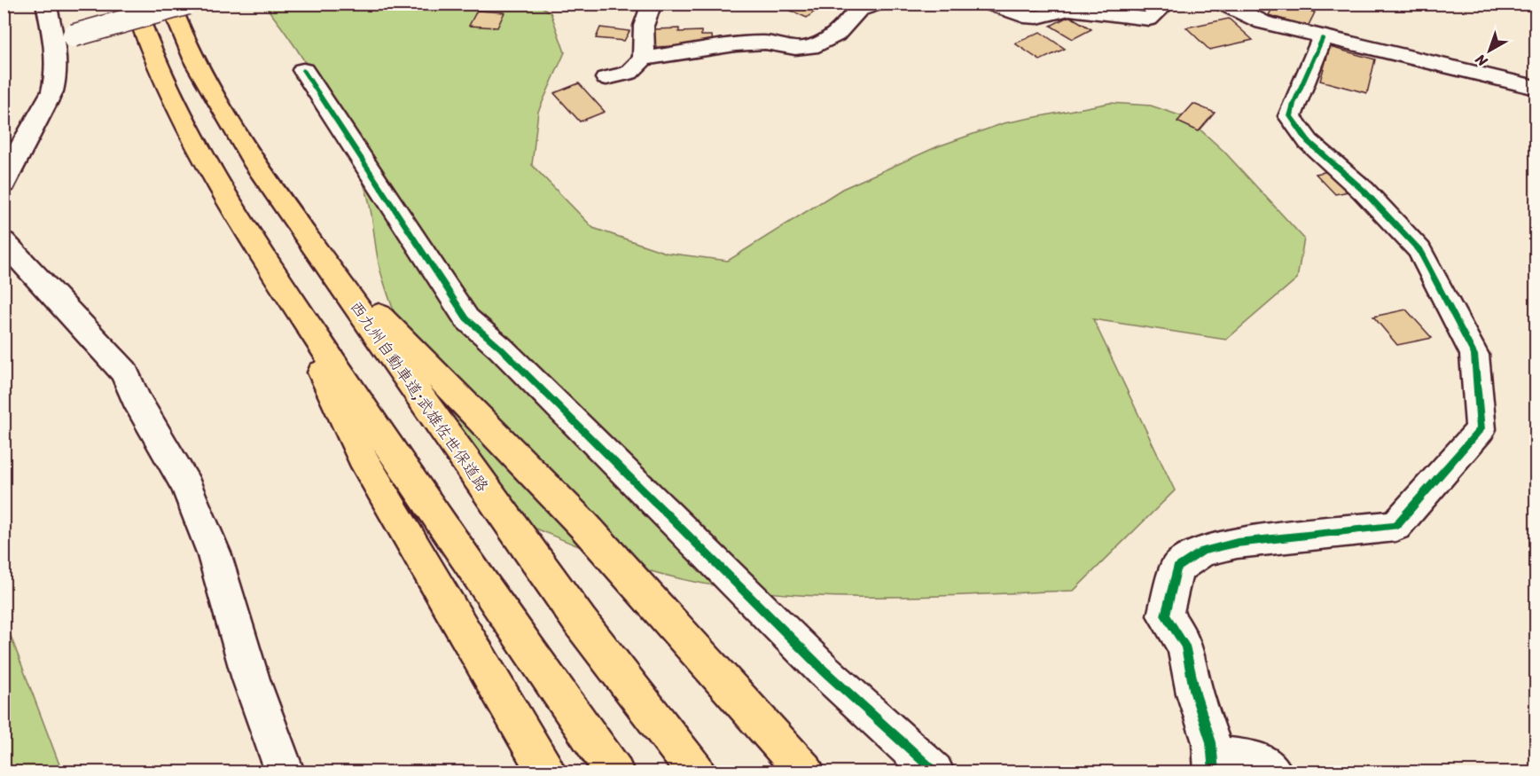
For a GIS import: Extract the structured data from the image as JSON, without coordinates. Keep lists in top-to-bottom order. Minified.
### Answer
{"streets":{"highway":["西九州自動車道;武雄佐世保道路"]},"north":"bottom left"}
